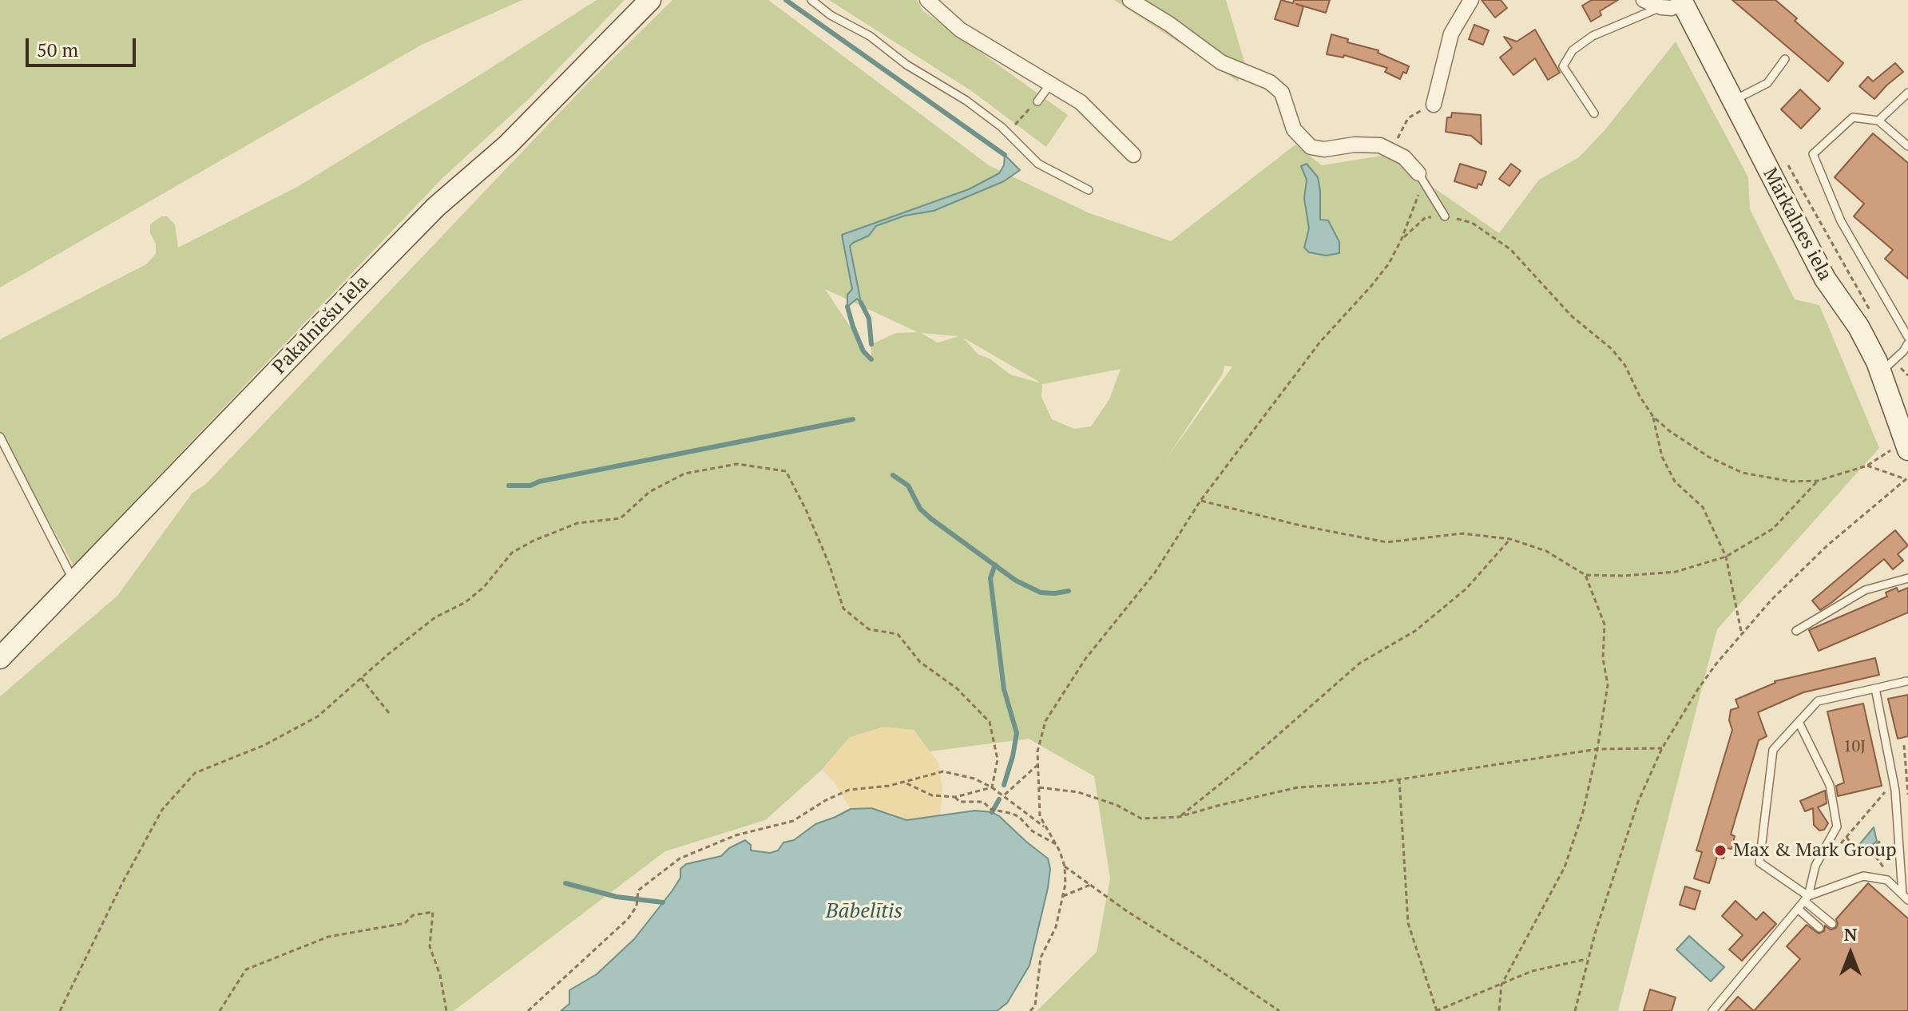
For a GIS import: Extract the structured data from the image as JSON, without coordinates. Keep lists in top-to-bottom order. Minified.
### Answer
{"streets":{"street":["Mārkalnes iela","Pakalniešu iela"]},"water":["Bābelītis"],"places":["Max & Mark Group"],"house_numbers":["10J"],"scale_bar":"50 m","north":"top"}
